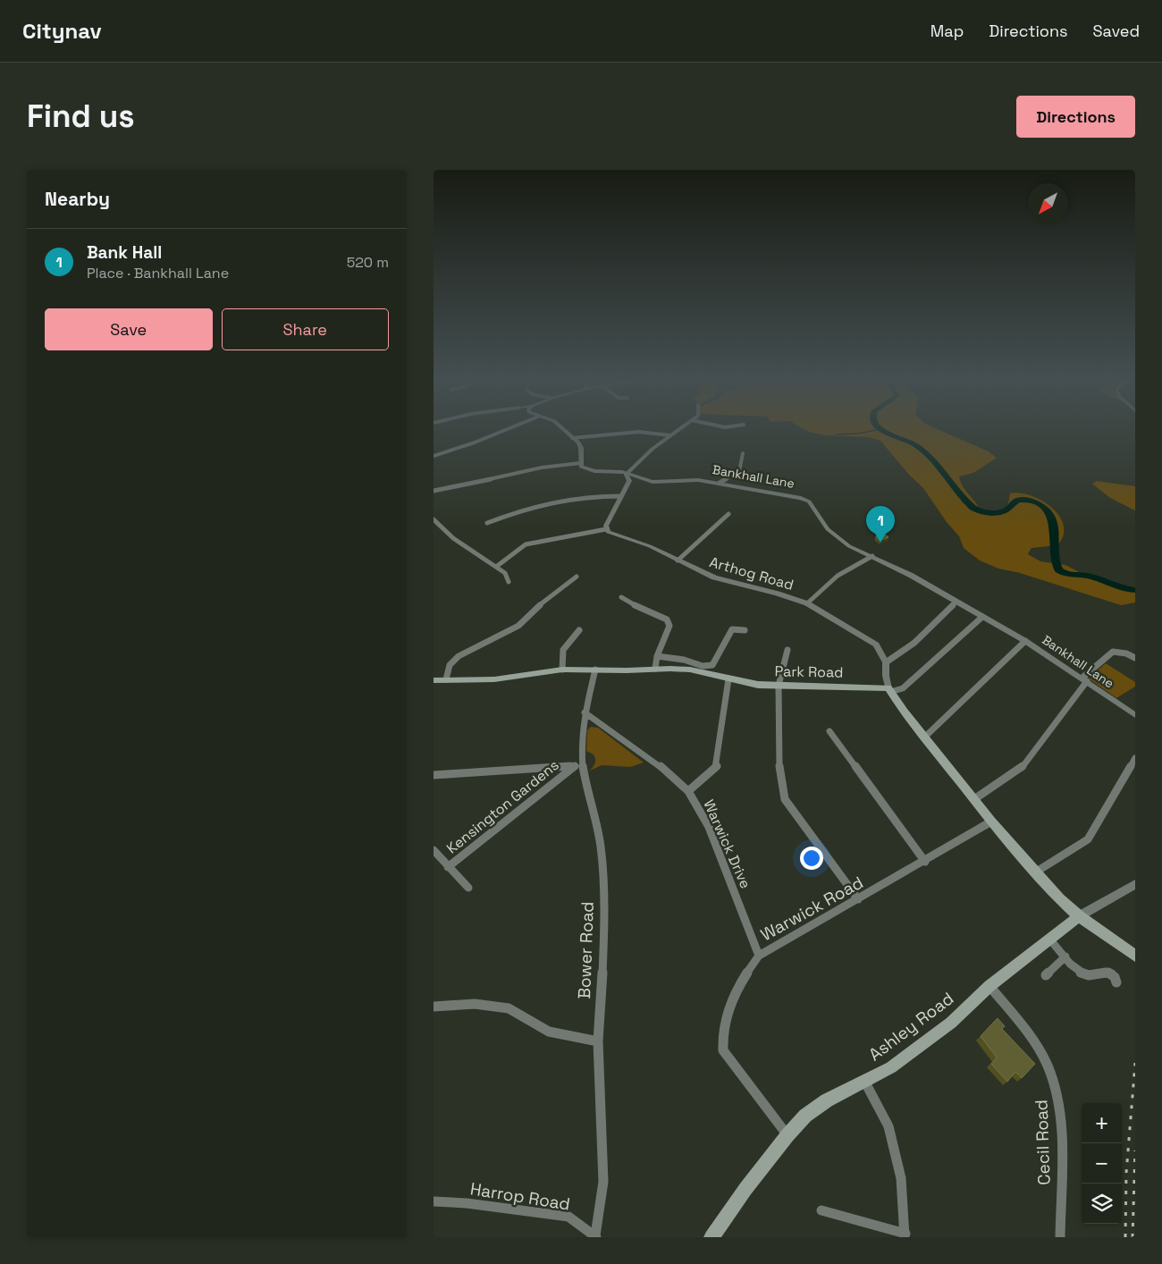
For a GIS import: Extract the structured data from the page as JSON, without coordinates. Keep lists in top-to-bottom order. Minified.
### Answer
{"streets":{"main road":["Park Road","Ashley Road"],"street":["Bankhall Lane","Arthog Road","Kensington Gardens","Warwick Drive","Warwick Road","Bower Road","Cecil Road","Harrop Road"]},"crossings":[["Arthog Road","Park Road"],["Park Road","Bower Road"],["Kensington Gardens","Bower Road"],["Warwick Drive","Warwick Road"],["Warwick Drive","Bower Road"],["Warwick Road","Ashley Road"],["Bower Road","Harrop Road"],["Ashley Road","Cecil Road"]],"north":"bottom left","page":{"header":"Citynav","nav":["Map","Directions","Saved"],"buttons":["Directions",["Save","Share"]],"title":"Find us","heading":"Nearby","list":[{"mark":"1","name":"Bank Hall","note":"Place · Bankhall Lane","value":"520 m"}],"pins":"1","map_buttons":["+","−"]}}
